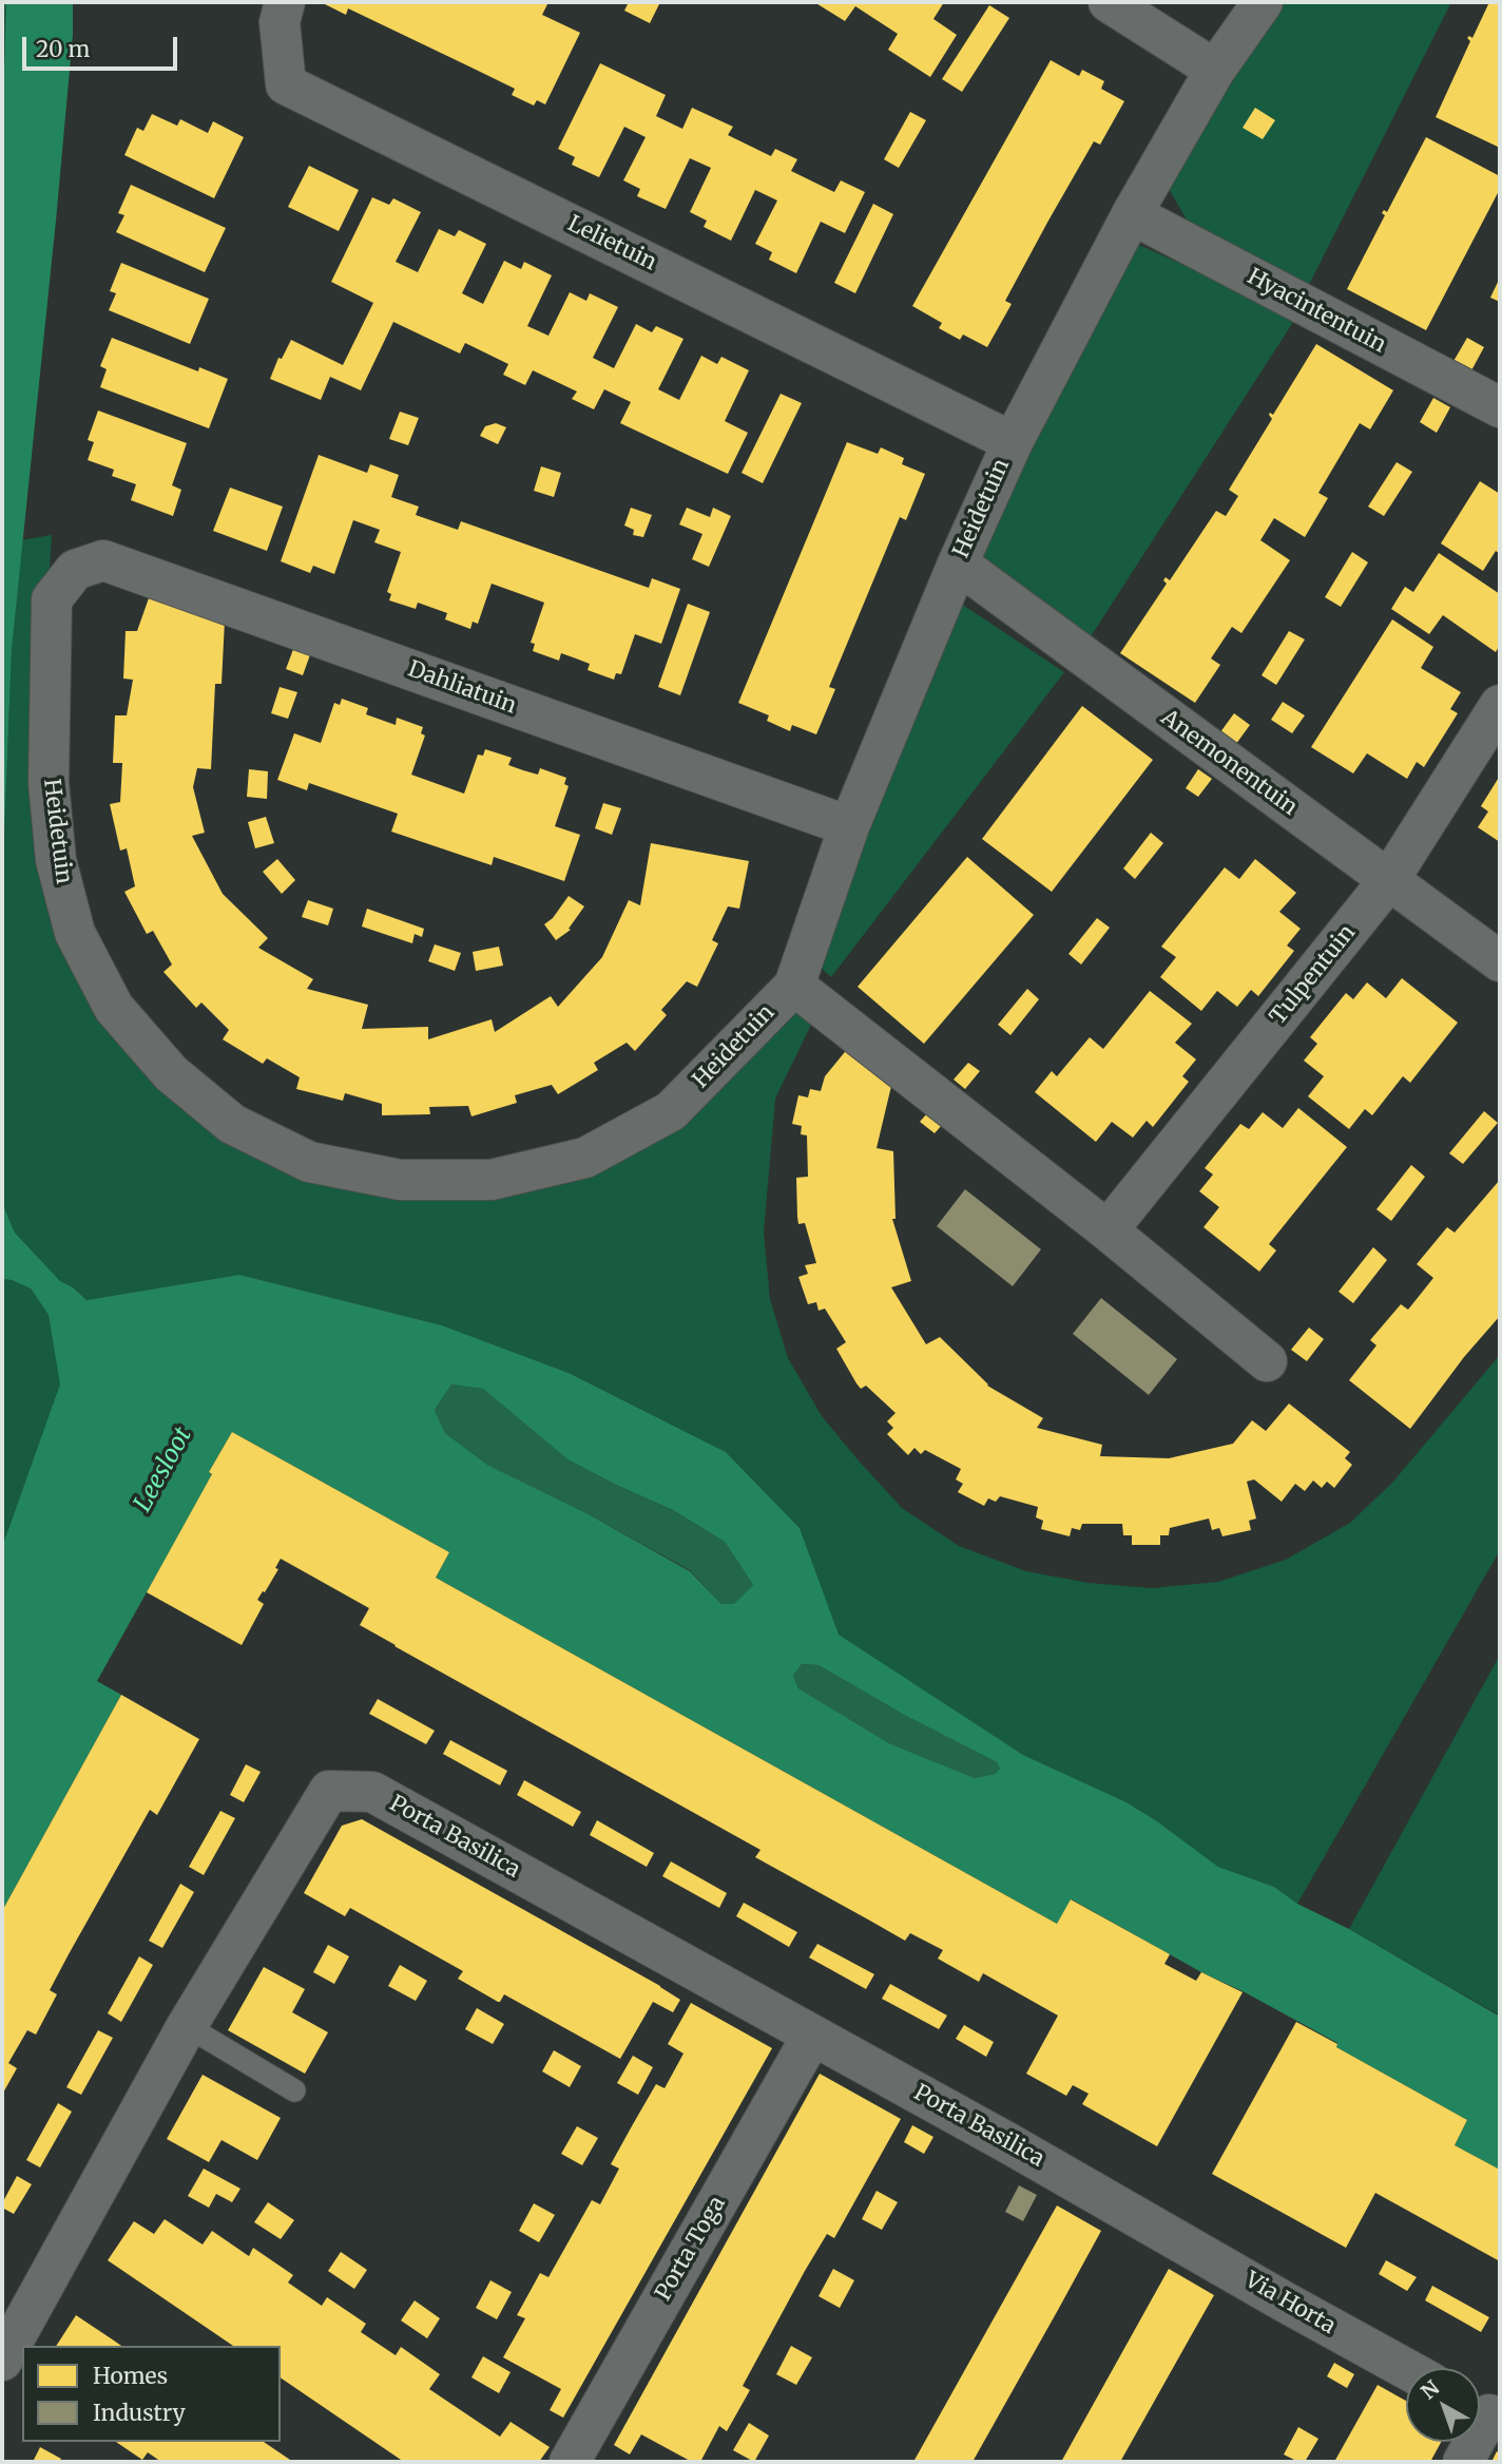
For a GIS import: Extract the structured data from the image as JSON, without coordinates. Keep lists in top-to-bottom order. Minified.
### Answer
{"streets":{"street":["Lelietuin","Hyacintentuin","Heidetuin","Dahliatuin","Anemonentuin","Tulpentuin","Porta Basilica","Porta Toga","Via Horta"]},"crossings":[["Lelietuin","Heidetuin"],["Hyacintentuin","Heidetuin"],["Heidetuin","Dahliatuin"],["Heidetuin","Anemonentuin"],["Anemonentuin","Tulpentuin"],["Porta Basilica","Porta Toga"],["Porta Basilica","Via Horta"]],"water":["Leesloot"],"legend":["Homes","Industry"],"scale_bar":"20 m","north":"top left"}
